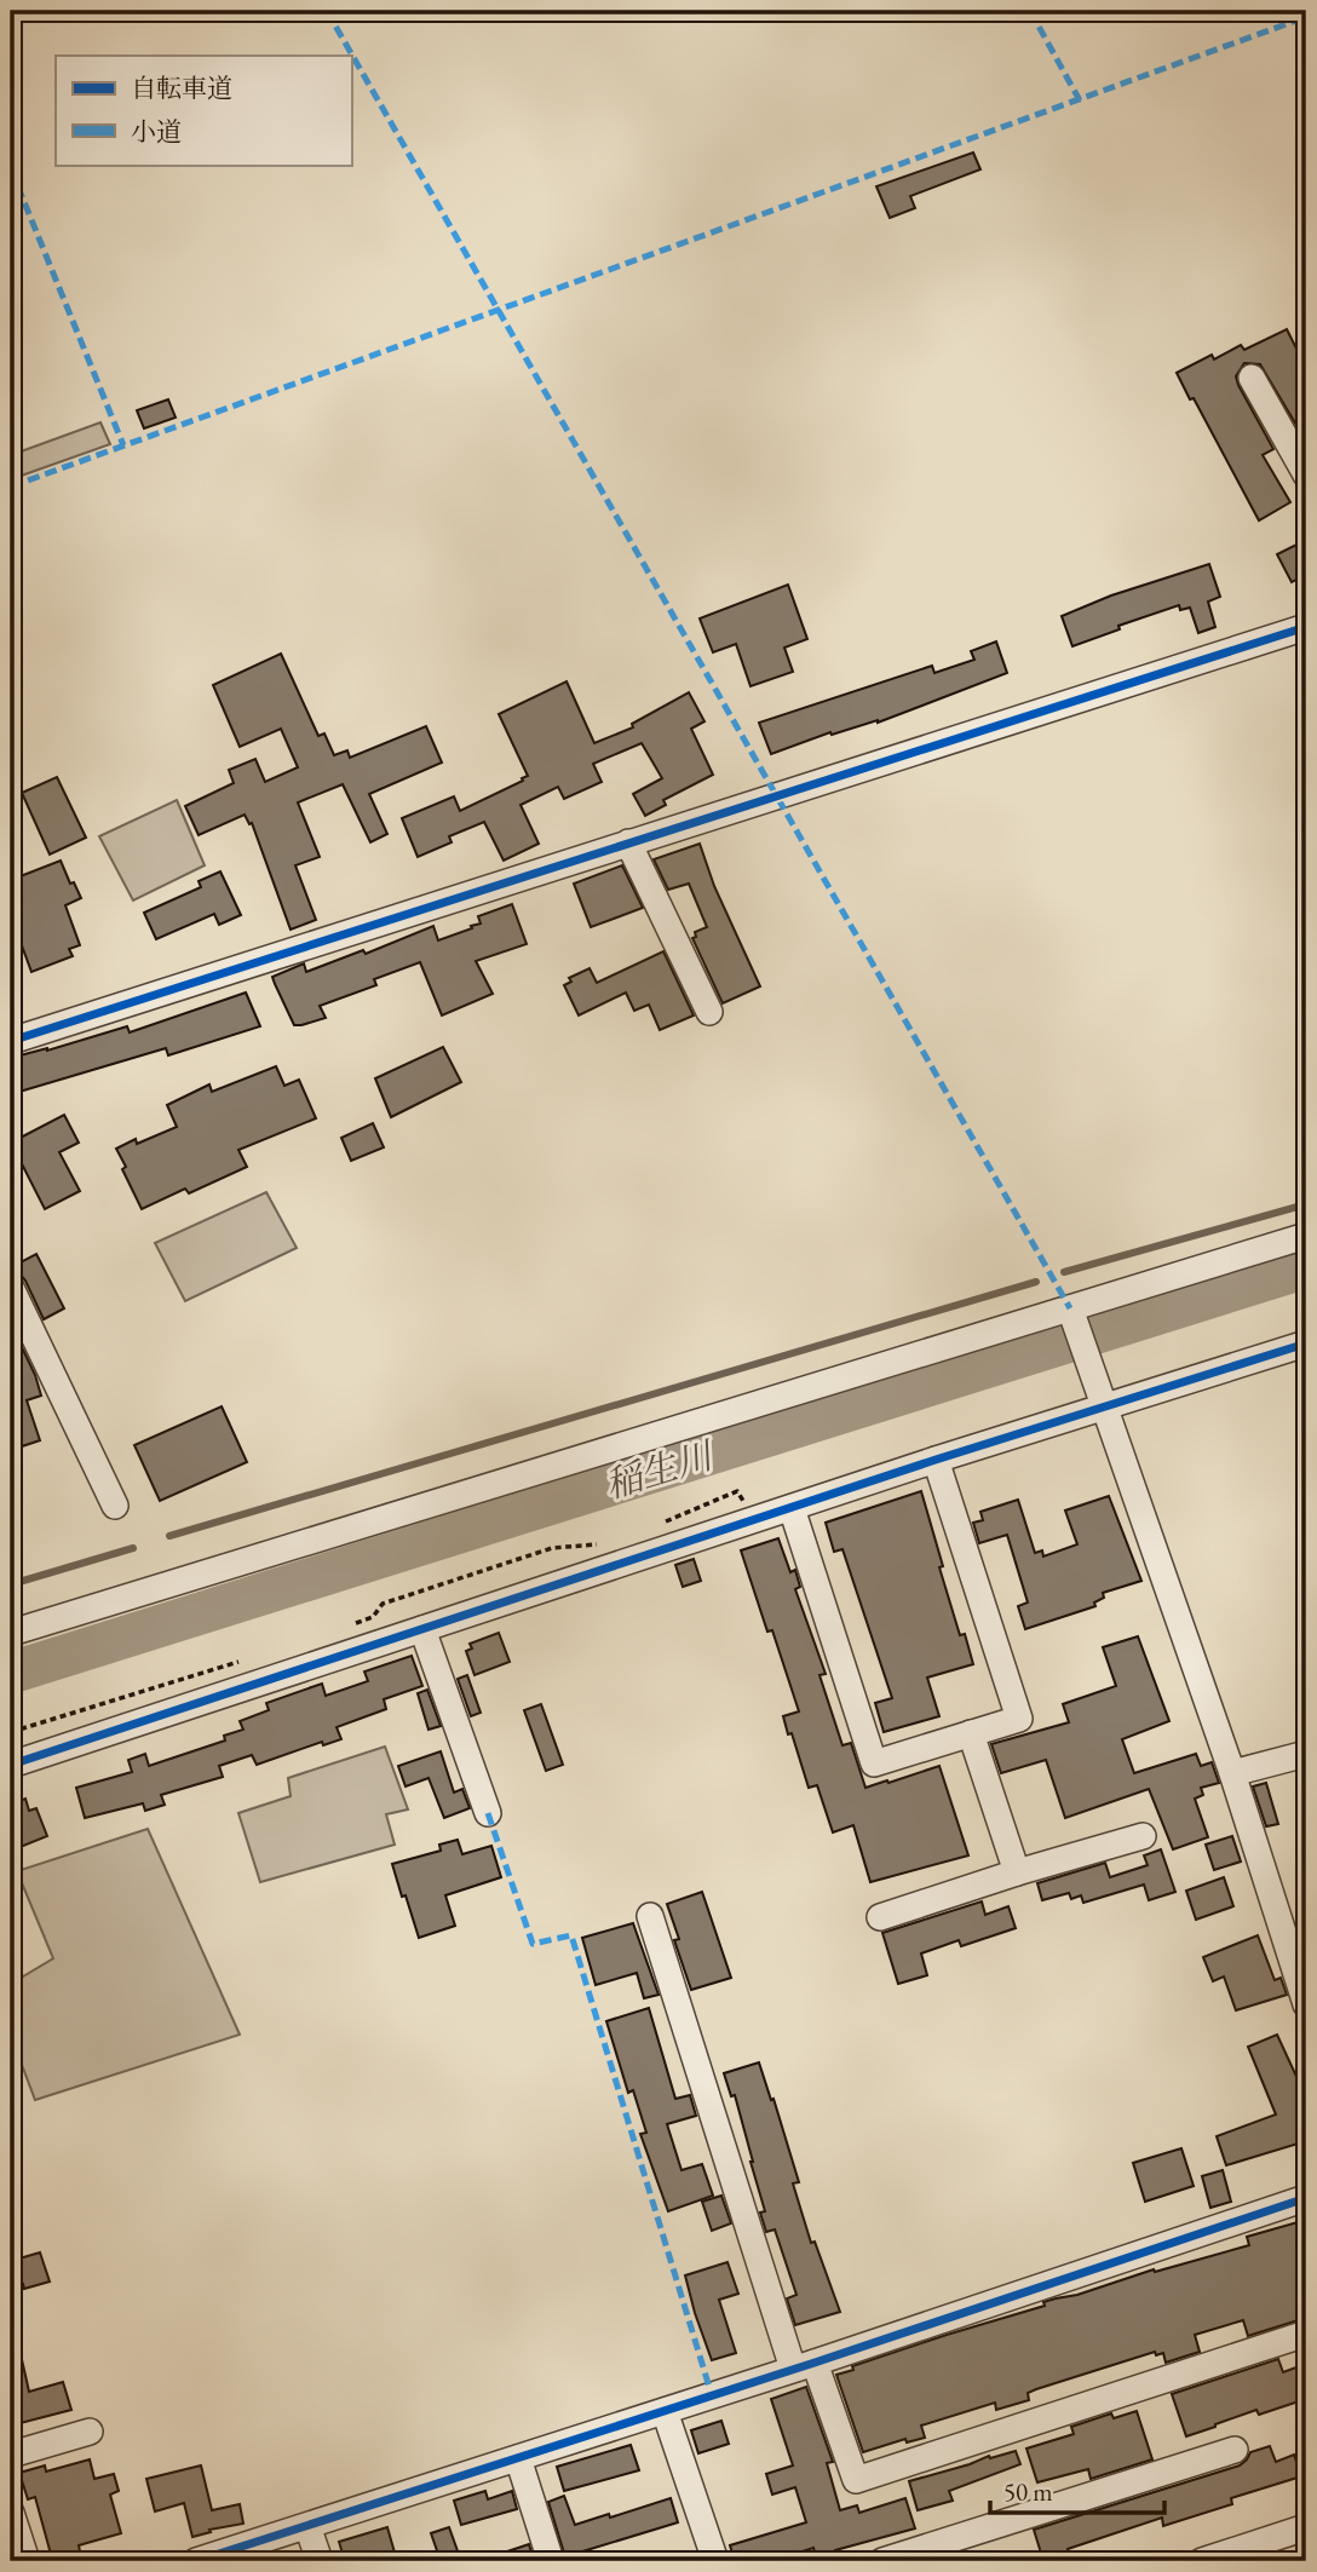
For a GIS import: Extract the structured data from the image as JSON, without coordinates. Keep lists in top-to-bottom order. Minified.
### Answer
{"water":["稲生川"],"legend":["自転車道","小道"],"scale_bar":"50 m"}
